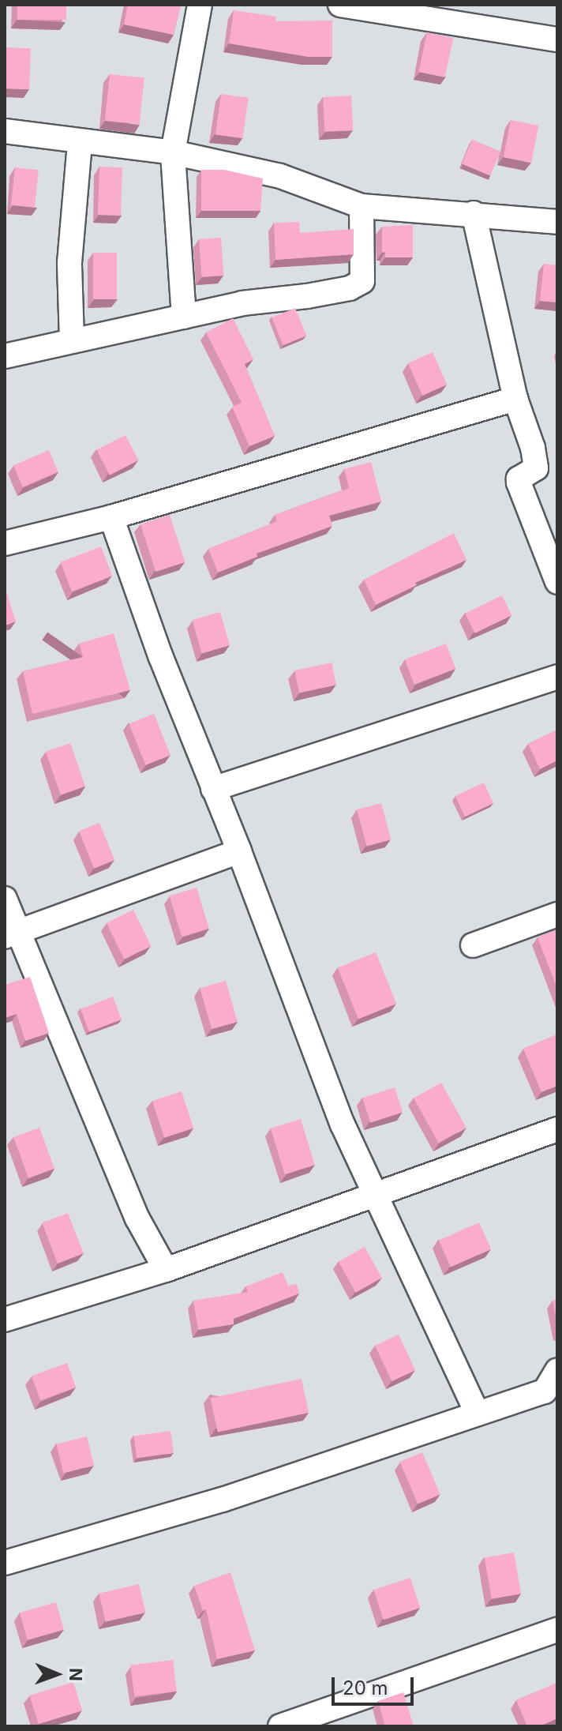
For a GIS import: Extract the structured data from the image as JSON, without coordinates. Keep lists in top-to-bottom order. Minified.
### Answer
{"scale_bar":"20 m","north":"right"}
